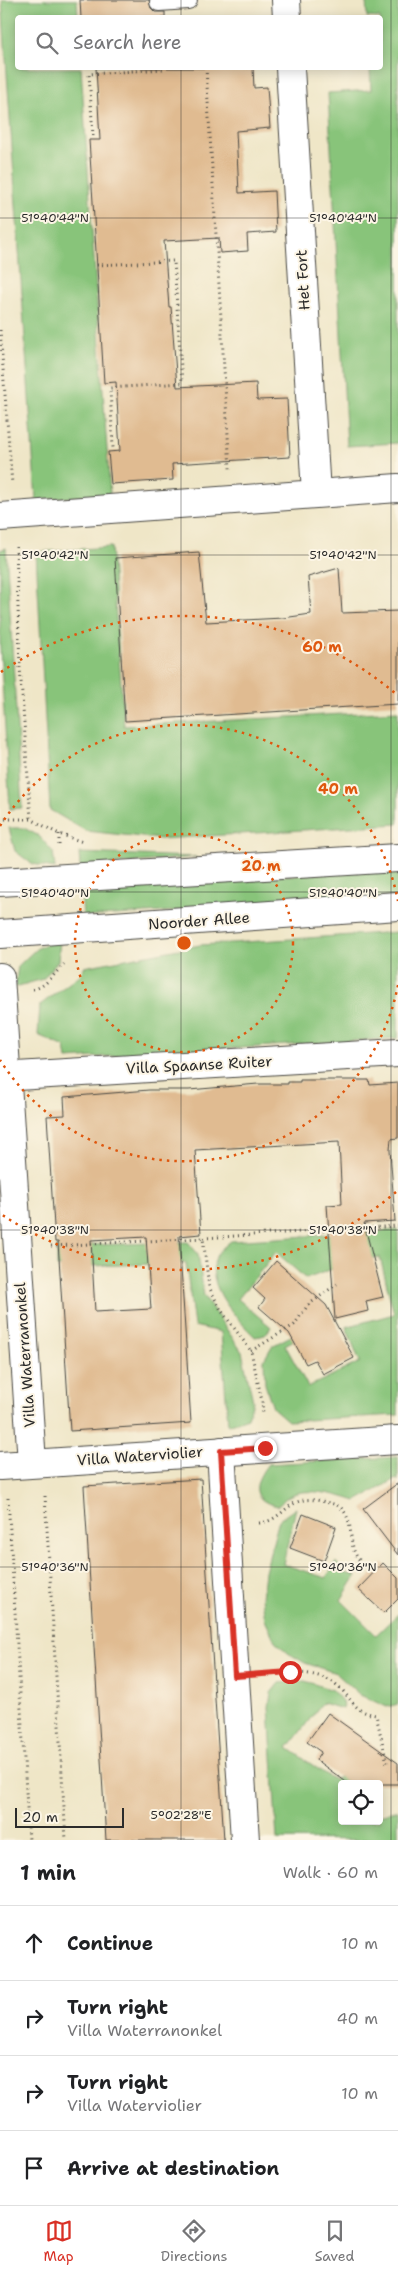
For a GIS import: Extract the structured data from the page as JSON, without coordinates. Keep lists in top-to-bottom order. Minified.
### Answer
{"streets":{"street":["Het Fort","Noorder Allee","Villa Spaanse Ruiter","Villa Waterranonkel","Villa Waterviolier"]},"crossings":[["Villa Spaanse Ruiter","Villa Waterranonkel"],["Villa Waterranonkel","Villa Waterviolier"]],"scale_bar":"20 m","page":{"search":"Search here","scale":"20 m","heading":["1 min","Walk · 60 m"],"list":[["Continue","10 m"],["Turn right","Villa Waterranonkel","40 m"],["Turn right","Villa Waterviolier","10 m"],"Arrive at destination"],"nav":["Map","Directions","Saved"]},"coordinates":["51°40'44\"N","51°40'42\"N","51°40'40\"N","51°40'38\"N","51°40'36\"N","5°02'28\"E"],"rings":["60 m","40 m","20 m"]}
